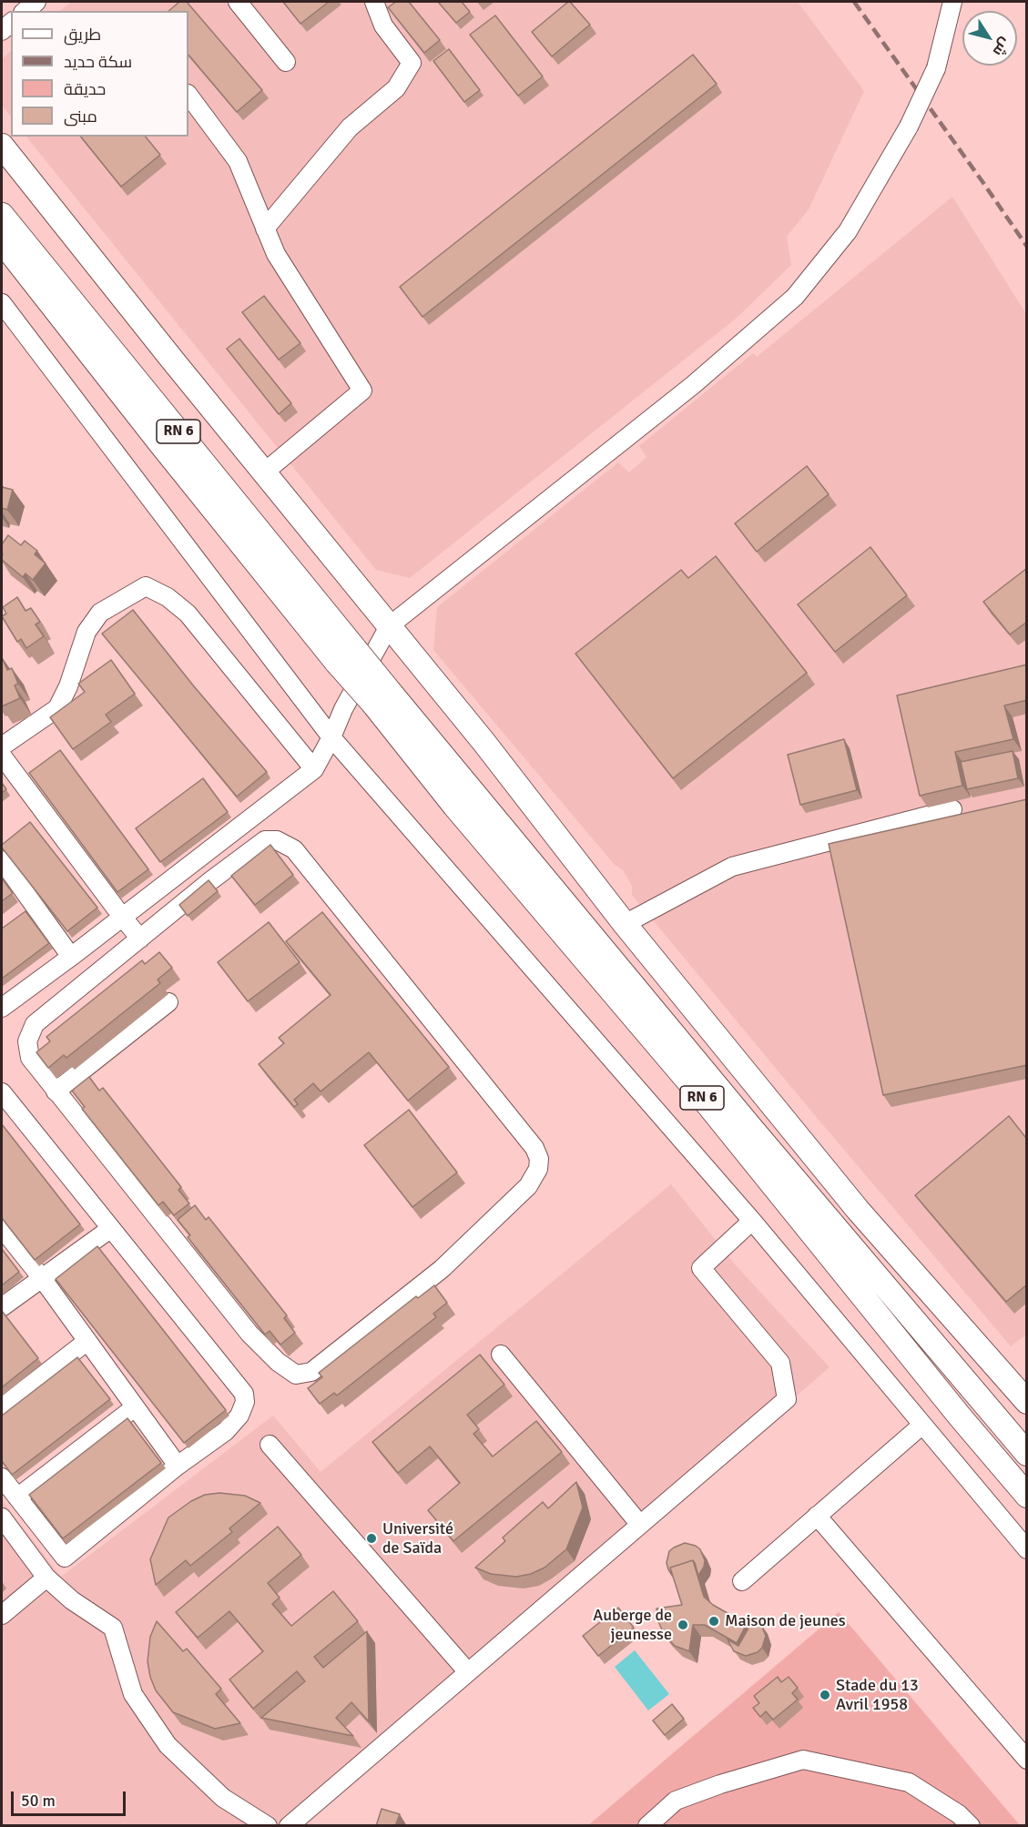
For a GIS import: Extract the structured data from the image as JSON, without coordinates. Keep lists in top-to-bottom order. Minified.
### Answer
{"streets":{"main road":["RN 6"]},"places":["Université de Saïda","Maison de jeunes","Auberge de jeunesse","Stade du 13 Avril 1958"],"legend":["طريق","سكة حديد","حديقة","مبنى"],"scale_bar":"50 m","north":"bottom right"}
